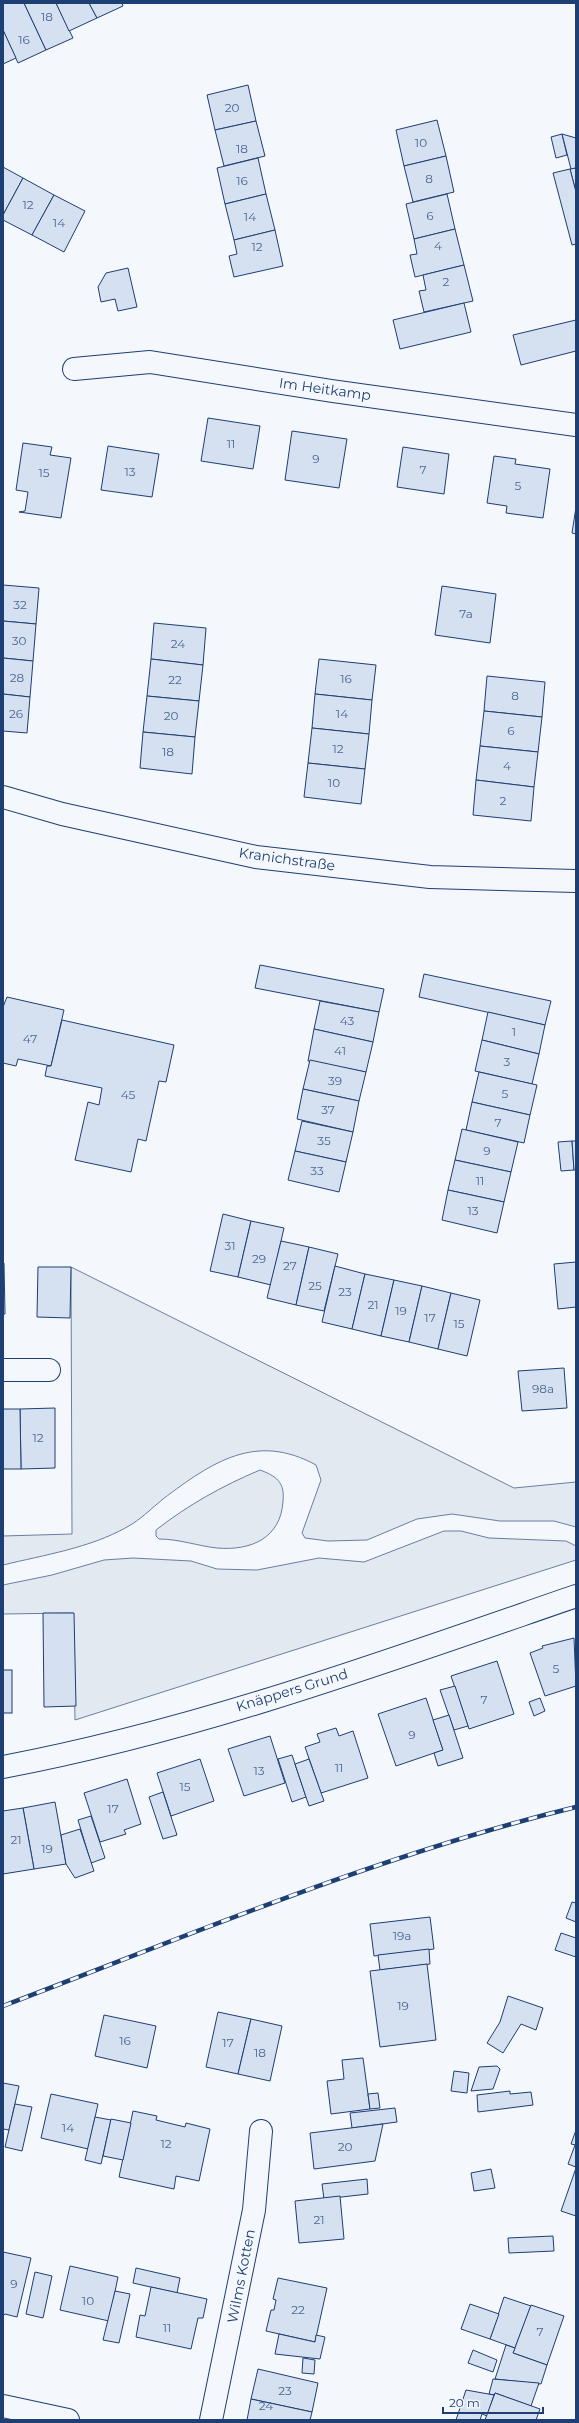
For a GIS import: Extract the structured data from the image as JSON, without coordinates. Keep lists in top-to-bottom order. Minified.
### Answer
{"streets":{"street":["Im Heitkamp","Kranichstraße","Knäppers Grund","Wilms Kotten"]},"house_numbers":["18","16","20","10","18","8","16","12","6","14","14","4","12","2","11","9","7","13","15","5","32","7a","30","24","28","16","22","8","26","14","20","6","12","18","4","10","2","43","1","47","41","3","39","5","45","37","7","35","9","33","11","13","31","29","27","25","23","21","19","17","15","98a","12","5","7","9","11","13","15","17","21","19","19a","19","16","17","18","14","12","20","21","9","10","22","11","7","23","24"],"scale_bar":"20 m"}
